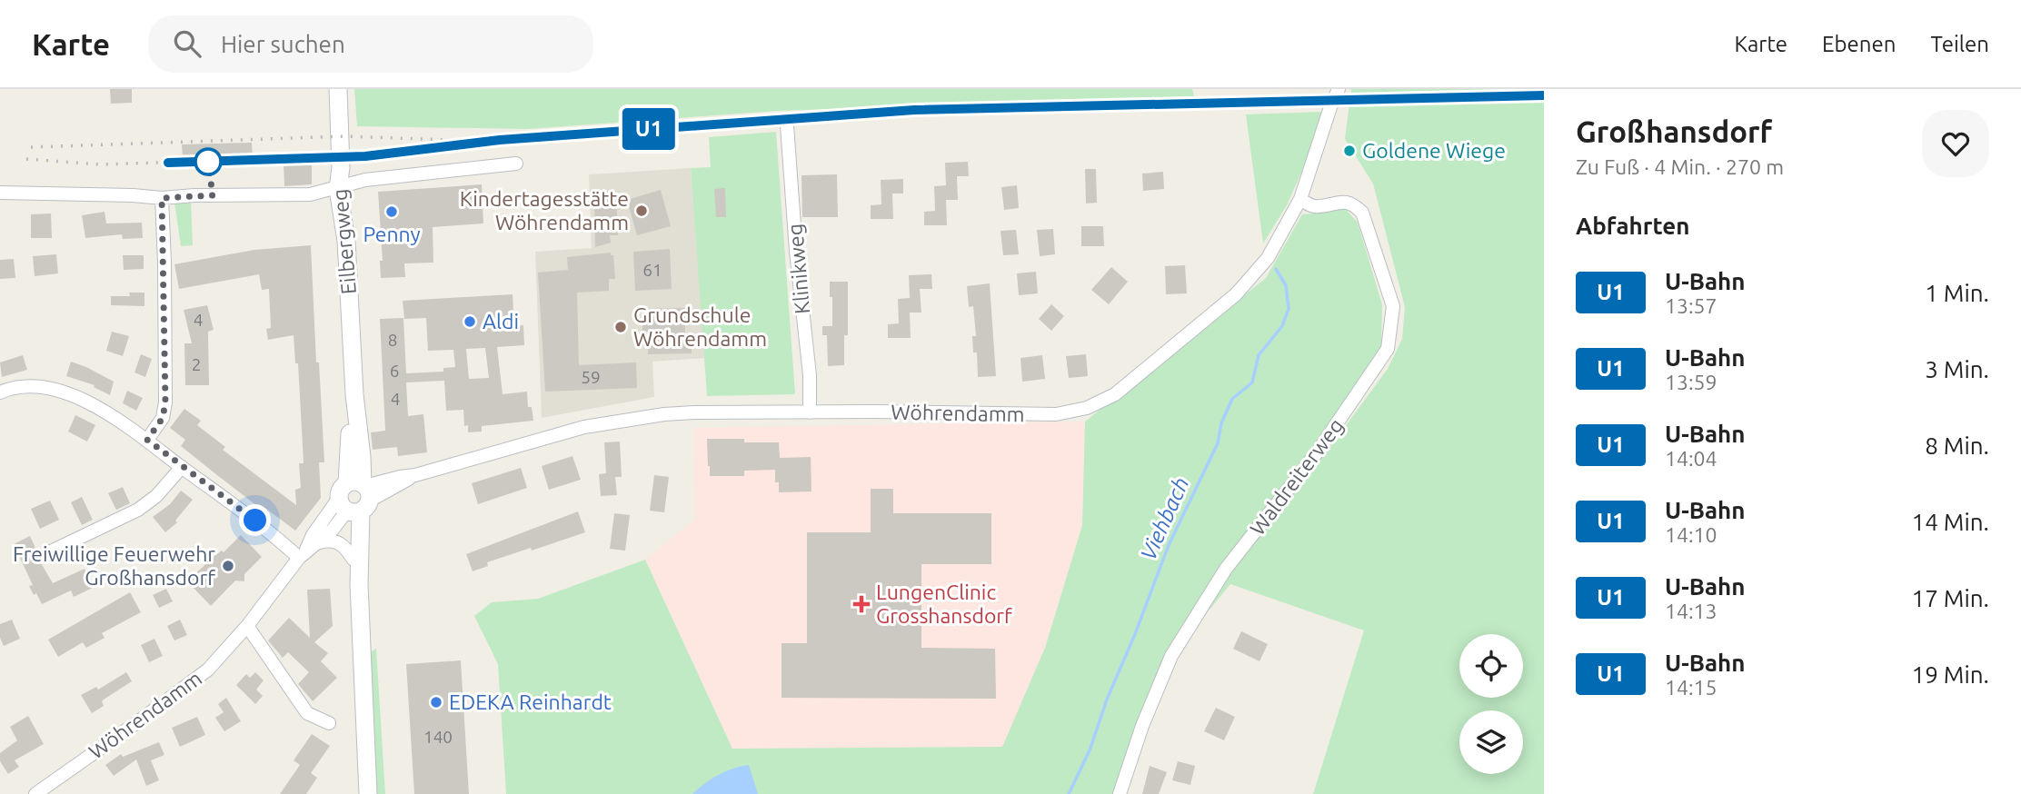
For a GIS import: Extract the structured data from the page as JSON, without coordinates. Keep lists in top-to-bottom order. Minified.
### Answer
{"streets":{"main road":["Eilbergweg"],"street":["Klinikweg","Wöhrendamm","Waldreiterweg"]},"crossings":[["Eilbergweg","Wöhrendamm"],["Klinikweg","Wöhrendamm"],["Wöhrendamm","Waldreiterweg"]],"water":["Viehbach"],"places":{"other":["Goldene Wiege","Kindertagesstätte Wöhrendamm","Penny","Aldi","Grundschule Wöhrendamm","Freiwillige Feuerwehr Großhansdorf","EDEKA Reinhardt"],"health":["LungenClinic Grosshansdorf"]},"lines":["metro line U1"],"house_numbers":["61","4","8","2","6","59","4","140"],"page":{"header":"Karte","search":"Hier suchen","nav":["Karte","Ebenen","Teilen"],"on_map":"U1","heading":[["Großhansdorf","Zu Fuß · 4 Min. · 270 m"],"Abfahrten"],"list":[{"mark":"U1","name":"U-Bahn","note":"13:57","value":"1 Min."},{"mark":"U1","name":"U-Bahn","note":"13:59","value":"3 Min."},{"mark":"U1","name":"U-Bahn","note":"14:04","value":"8 Min."},{"mark":"U1","name":"U-Bahn","note":"14:10","value":"14 Min."},{"mark":"U1","name":"U-Bahn","note":"14:13","value":"17 Min."},{"mark":"U1","name":"U-Bahn","note":"14:15","value":"19 Min."}]}}
